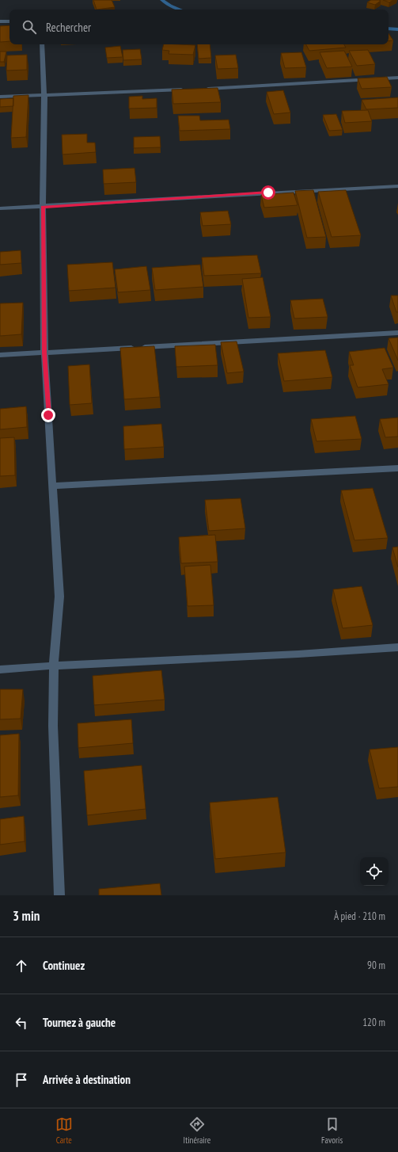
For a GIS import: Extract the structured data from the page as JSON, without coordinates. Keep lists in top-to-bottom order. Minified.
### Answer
{"page":{"search":"Rechercher","heading":["3 min","À pied · 210 m"],"list":[["Continuez","90 m"],["Tournez à gauche","120 m"],"Arrivée à destination"],"nav":["Carte","Itinéraire","Favoris"]}}
